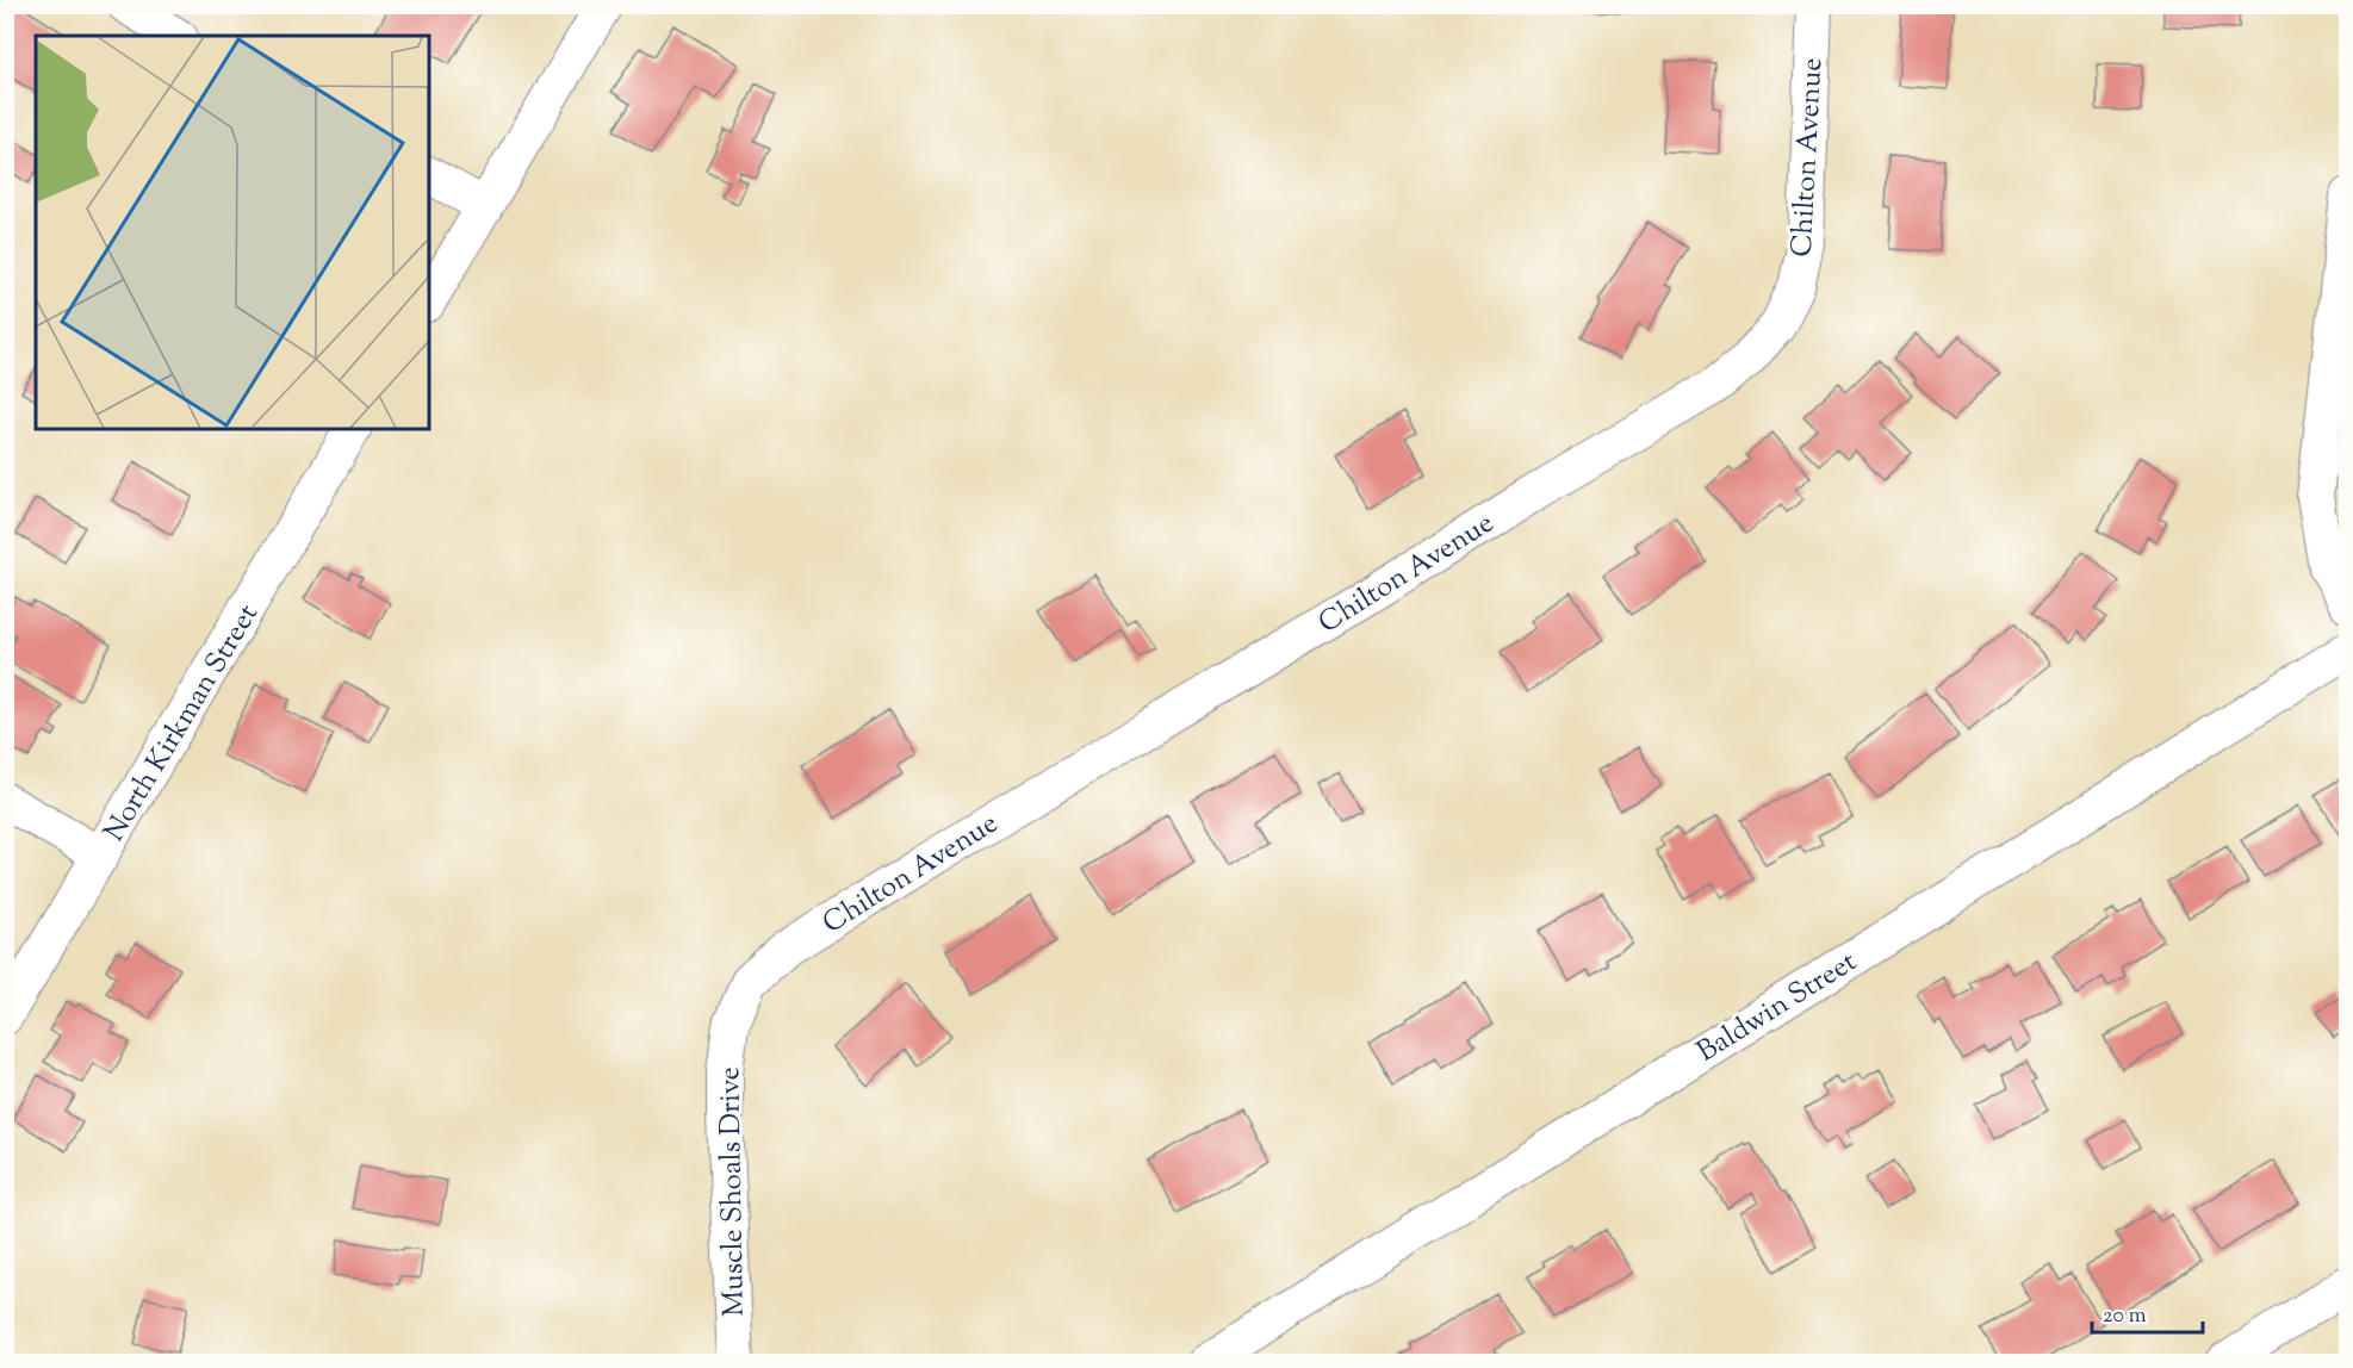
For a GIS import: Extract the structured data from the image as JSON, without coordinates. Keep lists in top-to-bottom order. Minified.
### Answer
{"streets":{"street":["Chilton Avenue","North Kirkman Street","Baldwin Street","Muscle Shoals Drive"]},"crossings":[["Chilton Avenue","Muscle Shoals Drive"]],"scale_bar":"20 m"}
